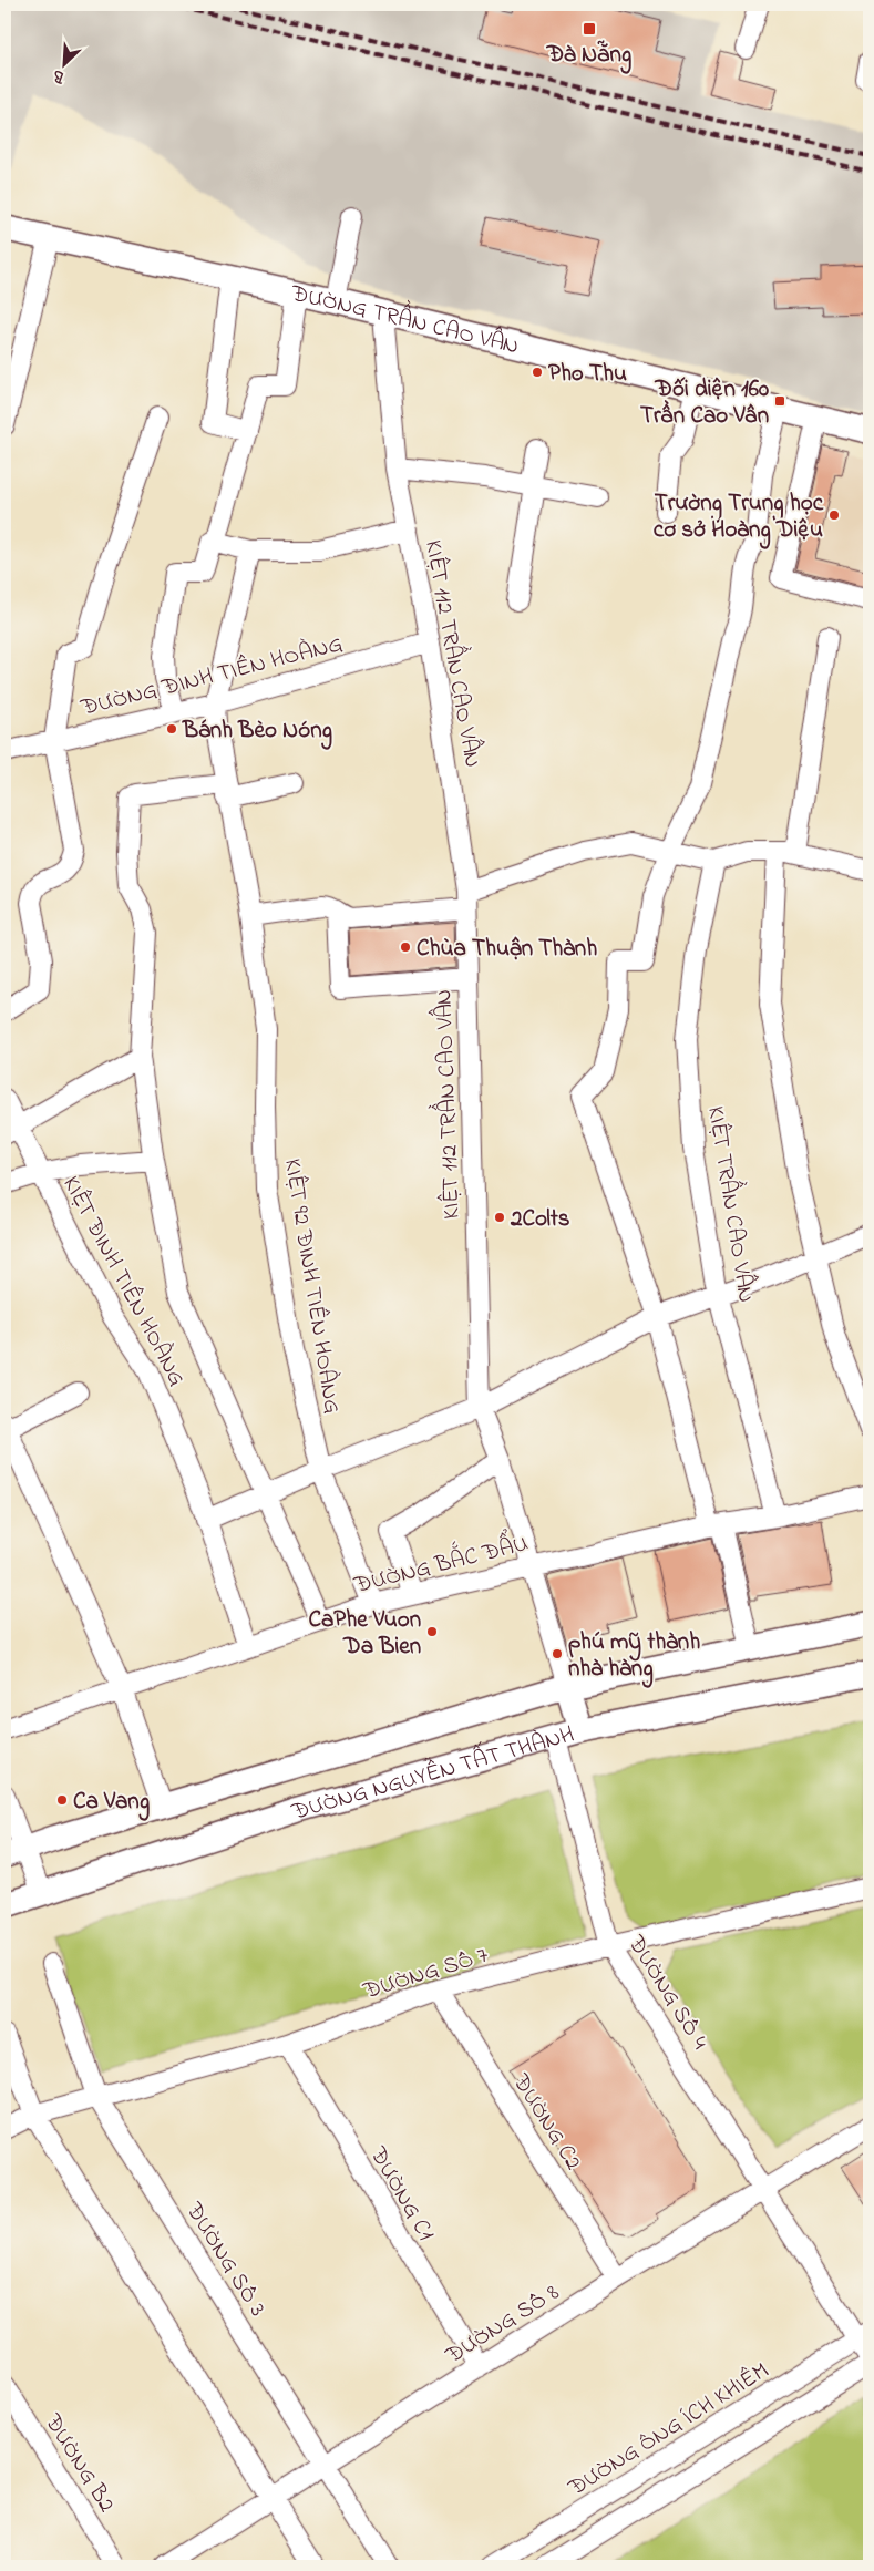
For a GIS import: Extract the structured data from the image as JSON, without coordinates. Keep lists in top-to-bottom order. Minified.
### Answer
{"streets":{"main road":["ĐƯỜNG TRẦN CAO VÂN","ĐƯỜNG NGUYỄN TẤT THÀNH"],"street":["KIỆT 112 TRẦN CAO VÂN","ĐƯỜNG ĐINH TIÊN HOÀNG","KIỆT TRẦN CAO VÂN","KIỆT ĐINH TIÊN HOÀNG","KIỆT 92 ĐINH TIÊN HOÀNG","ĐƯỜNG BẮC ĐẨU","ĐƯỜNG SỐ 7","ĐƯỜNG SỐ 4","ĐƯỜNG C2","ĐƯỜNG C1","ĐƯỜNG SỐ 3","ĐƯỜNG SỐ 8","ĐƯỜNG ÔNG ÍCH KHIÊM","ĐƯỜNG B2"]},"crossings":[["ĐƯỜNG TRẦN CAO VÂN","KIỆT 112 TRẦN CAO VÂN"],["KIỆT 112 TRẦN CAO VÂN","ĐƯỜNG ĐINH TIÊN HOÀNG"],["KIỆT 112 TRẦN CAO VÂN","ĐƯỜNG BẮC ĐẨU"],["KIỆT 112 TRẦN CAO VÂN","ĐƯỜNG NGUYỄN TẤT THÀNH"],["ĐƯỜNG ĐINH TIÊN HOÀNG","KIỆT 92 ĐINH TIÊN HOÀNG"],["KIỆT TRẦN CAO VÂN","ĐƯỜNG BẮC ĐẨU"],["KIỆT ĐINH TIÊN HOÀNG","ĐƯỜNG BẮC ĐẨU"],["KIỆT 92 ĐINH TIÊN HOÀNG","ĐƯỜNG BẮC ĐẨU"],["ĐƯỜNG NGUYỄN TẤT THÀNH","ĐƯỜNG SỐ 4"],["ĐƯỜNG SỐ 7","ĐƯỜNG SỐ 4"],["ĐƯỜNG SỐ 7","ĐƯỜNG C2"],["ĐƯỜNG SỐ 7","ĐƯỜNG C1"],["ĐƯỜNG SỐ 7","ĐƯỜNG SỐ 3"],["ĐƯỜNG SỐ 4","ĐƯỜNG SỐ 8"],["ĐƯỜNG C2","ĐƯỜNG SỐ 8"],["ĐƯỜNG C1","ĐƯỜNG SỐ 8"],["ĐƯỜNG SỐ 3","ĐƯỜNG SỐ 8"]],"places":{"transit":["Đà Nẵng","Đối diện 160 Trần Cao Vân"],"other":["Pho Thu","Trường Trung học cơ sở Hoàng Diệu","Bánh Bèo Nóng","Chùa Thuận Thành","2Colts","CaPhe Vuon Da Bien","phú mỹ thành nhà hàng","Ca Vang"]},"north":"bottom left"}
